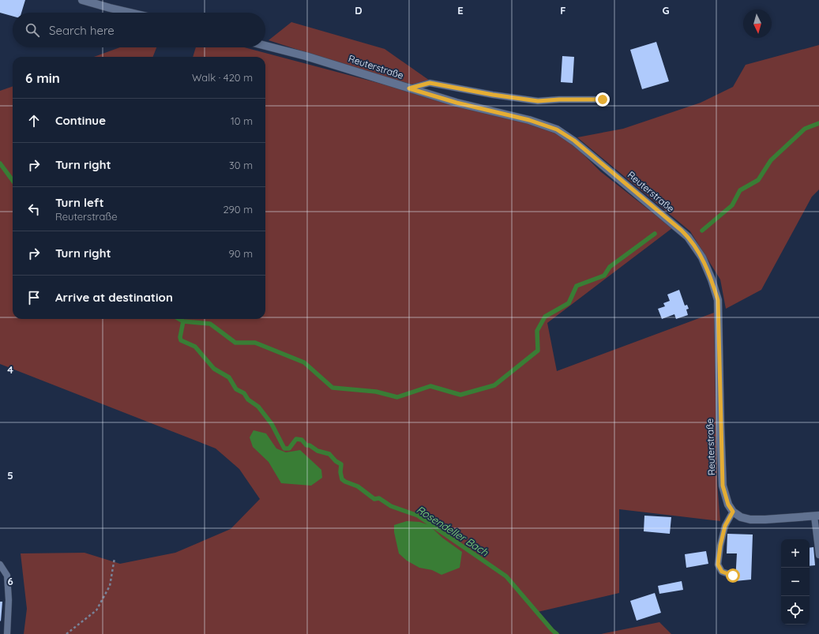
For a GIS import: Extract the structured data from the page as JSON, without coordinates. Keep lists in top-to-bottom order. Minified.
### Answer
{"streets":{"street":["Reuterstraße"]},"water":["Rosendeller Bach"],"north":"bottom","page":{"search":"Search here","heading":["6 min","Walk · 420 m"],"list":[["Continue","10 m"],["Turn right","30 m"],["Turn left","Reuterstraße","290 m"],["Turn right","90 m"],"Arrive at destination"],"map_buttons":["+","−"]},"grid":{"columns":["D","E","F","G"],"rows":["4","5","6"]}}
